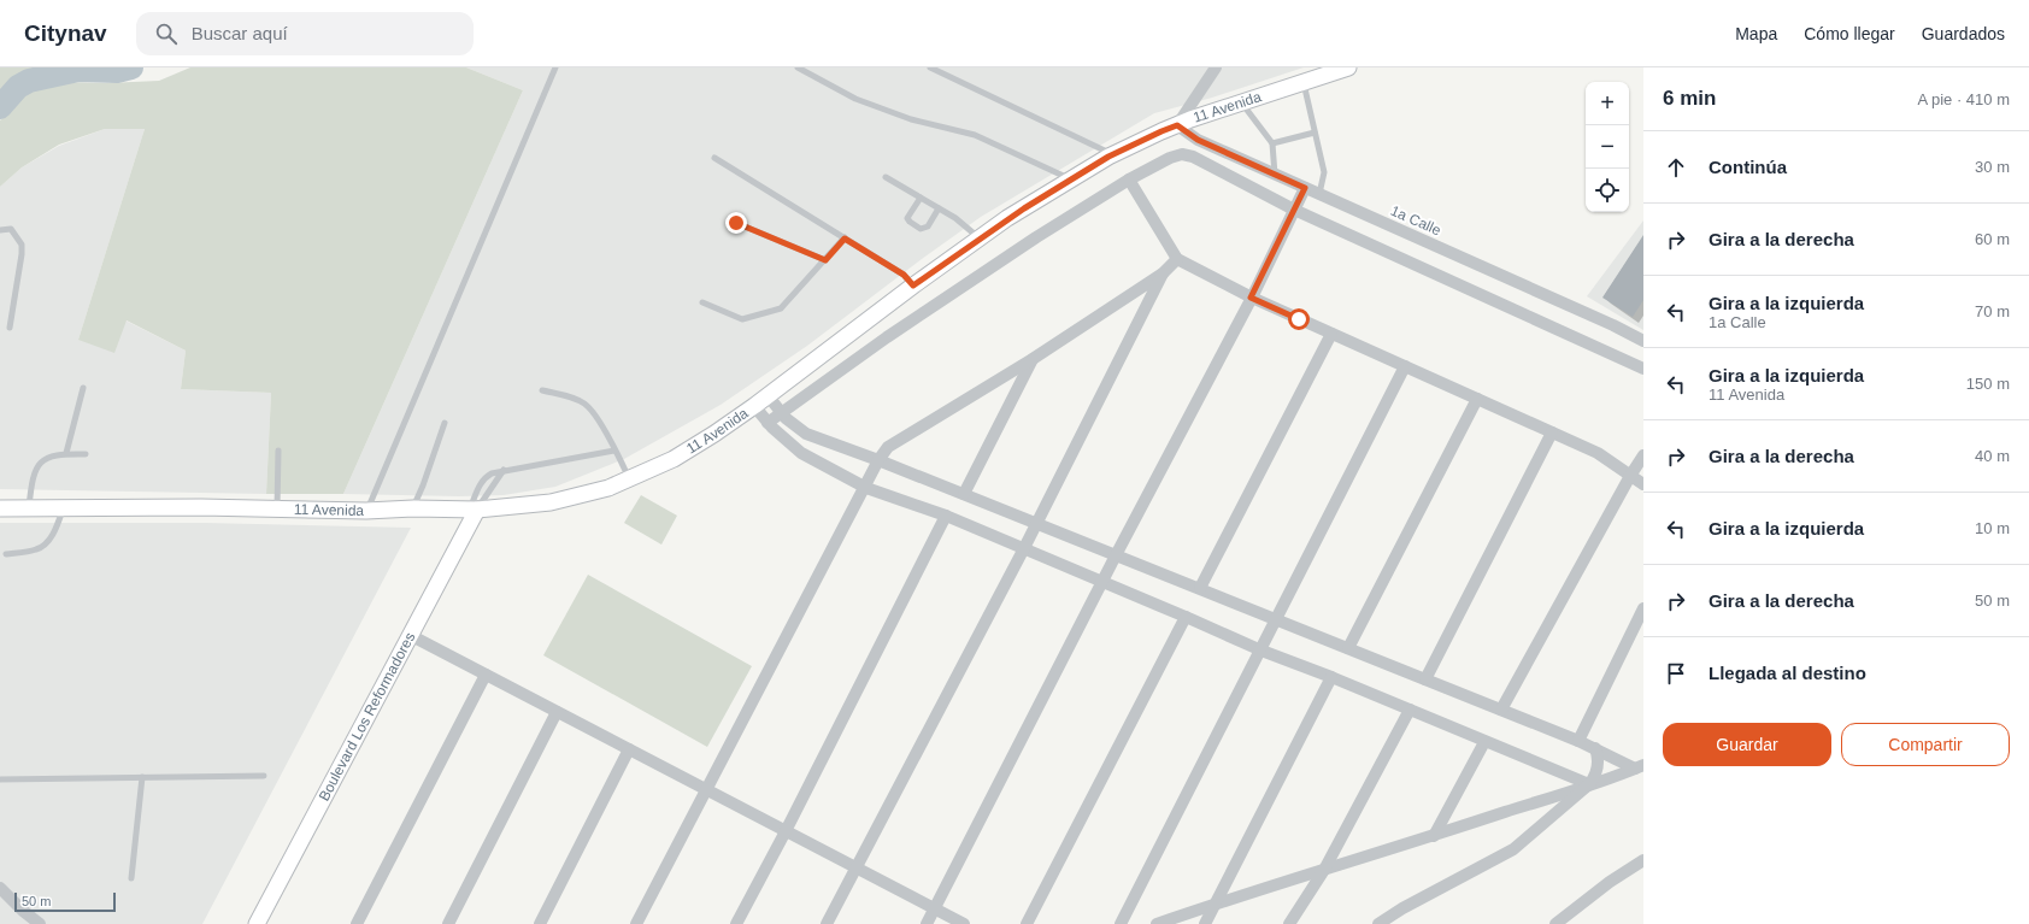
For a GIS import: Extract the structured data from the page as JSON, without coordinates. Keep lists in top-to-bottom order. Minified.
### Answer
{"streets":{"main road":["11 Avenida","Boulevard Los Reformadores"],"street":["1a Calle"]},"crossings":[["11 Avenida","1a Calle"],["11 Avenida","Boulevard Los Reformadores"]],"scale_bar":"50 m","page":{"header":"Citynav","search":"Buscar aquí","nav":["Mapa","Cómo llegar","Guardados"],"heading":["6 min","A pie · 410 m"],"map_buttons":["+","−"],"list":[["Continúa","30 m"],["Gira a la derecha","60 m"],["Gira a la izquierda","1a Calle","70 m"],["Gira a la izquierda","11 Avenida","150 m"],["Gira a la derecha","40 m"],["Gira a la izquierda","10 m"],["Gira a la derecha","50 m"],"Llegada al destino"],"buttons":["Guardar","Compartir"],"scale":"50 m"}}
